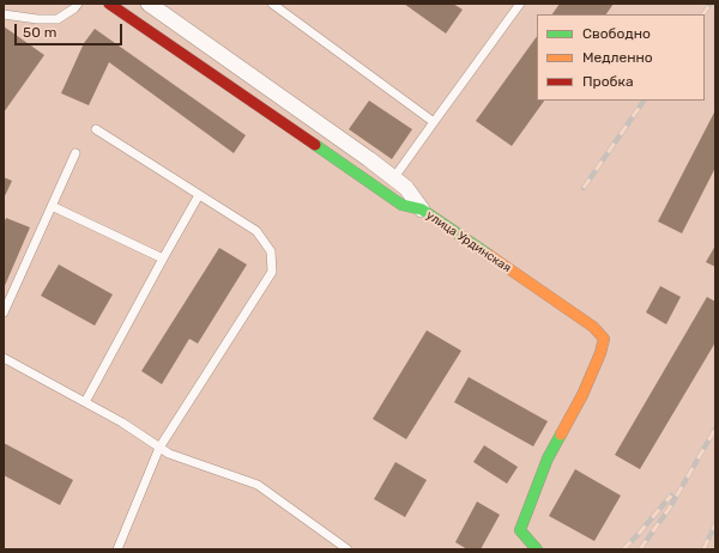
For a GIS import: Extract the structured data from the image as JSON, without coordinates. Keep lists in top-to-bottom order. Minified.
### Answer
{"streets":{"street":["улица Урдинская"]},"legend":["Свободно","Медленно","Пробка"],"scale_bar":"50 m"}
